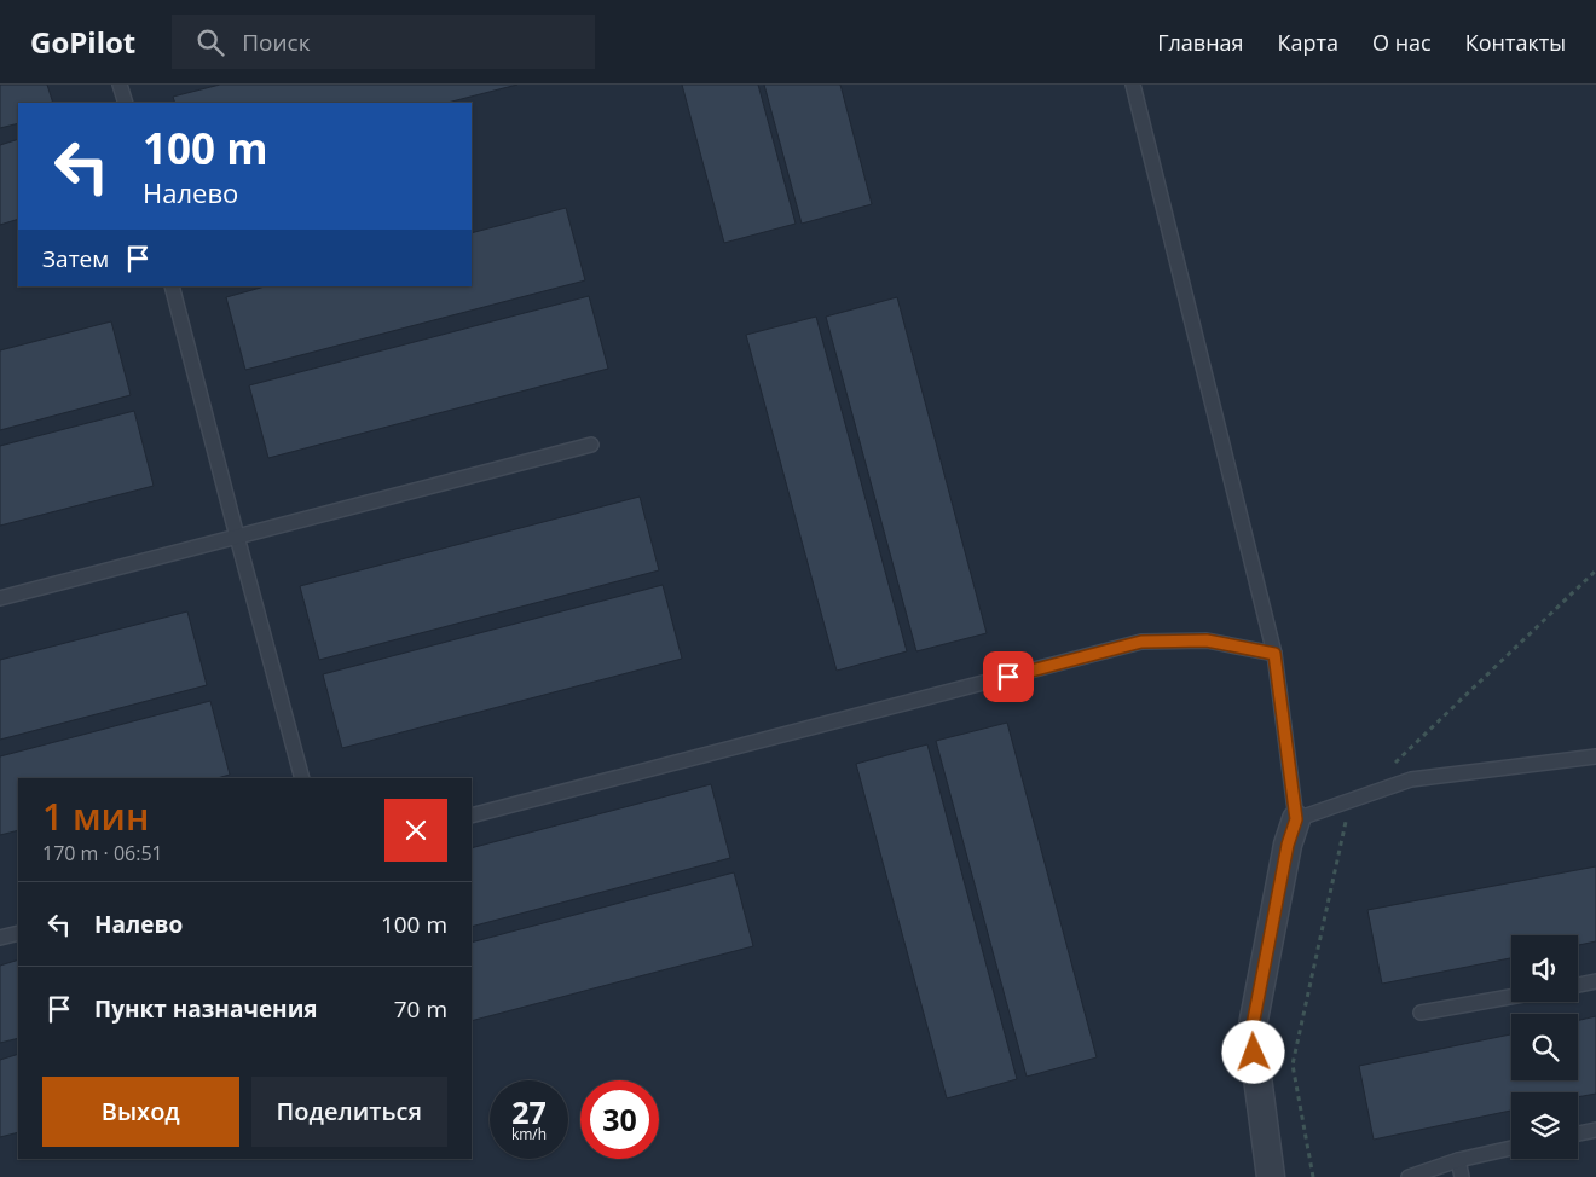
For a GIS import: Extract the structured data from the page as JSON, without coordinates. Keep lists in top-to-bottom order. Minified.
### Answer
{"page":{"header":"GoPilot","search":"Поиск","nav":["Главная","Карта","О нас","Контакты"],"turn":["100 m","Налево"],"then":"Затем","heading":["1 мин","170 m · 06:51"],"list":[{"name":"Налево","value":"100 m"},{"name":"Пункт назначения","value":"70 m"}],"buttons":["Выход","Поделиться"],"speed":"27 km/h","limit":"30"}}
